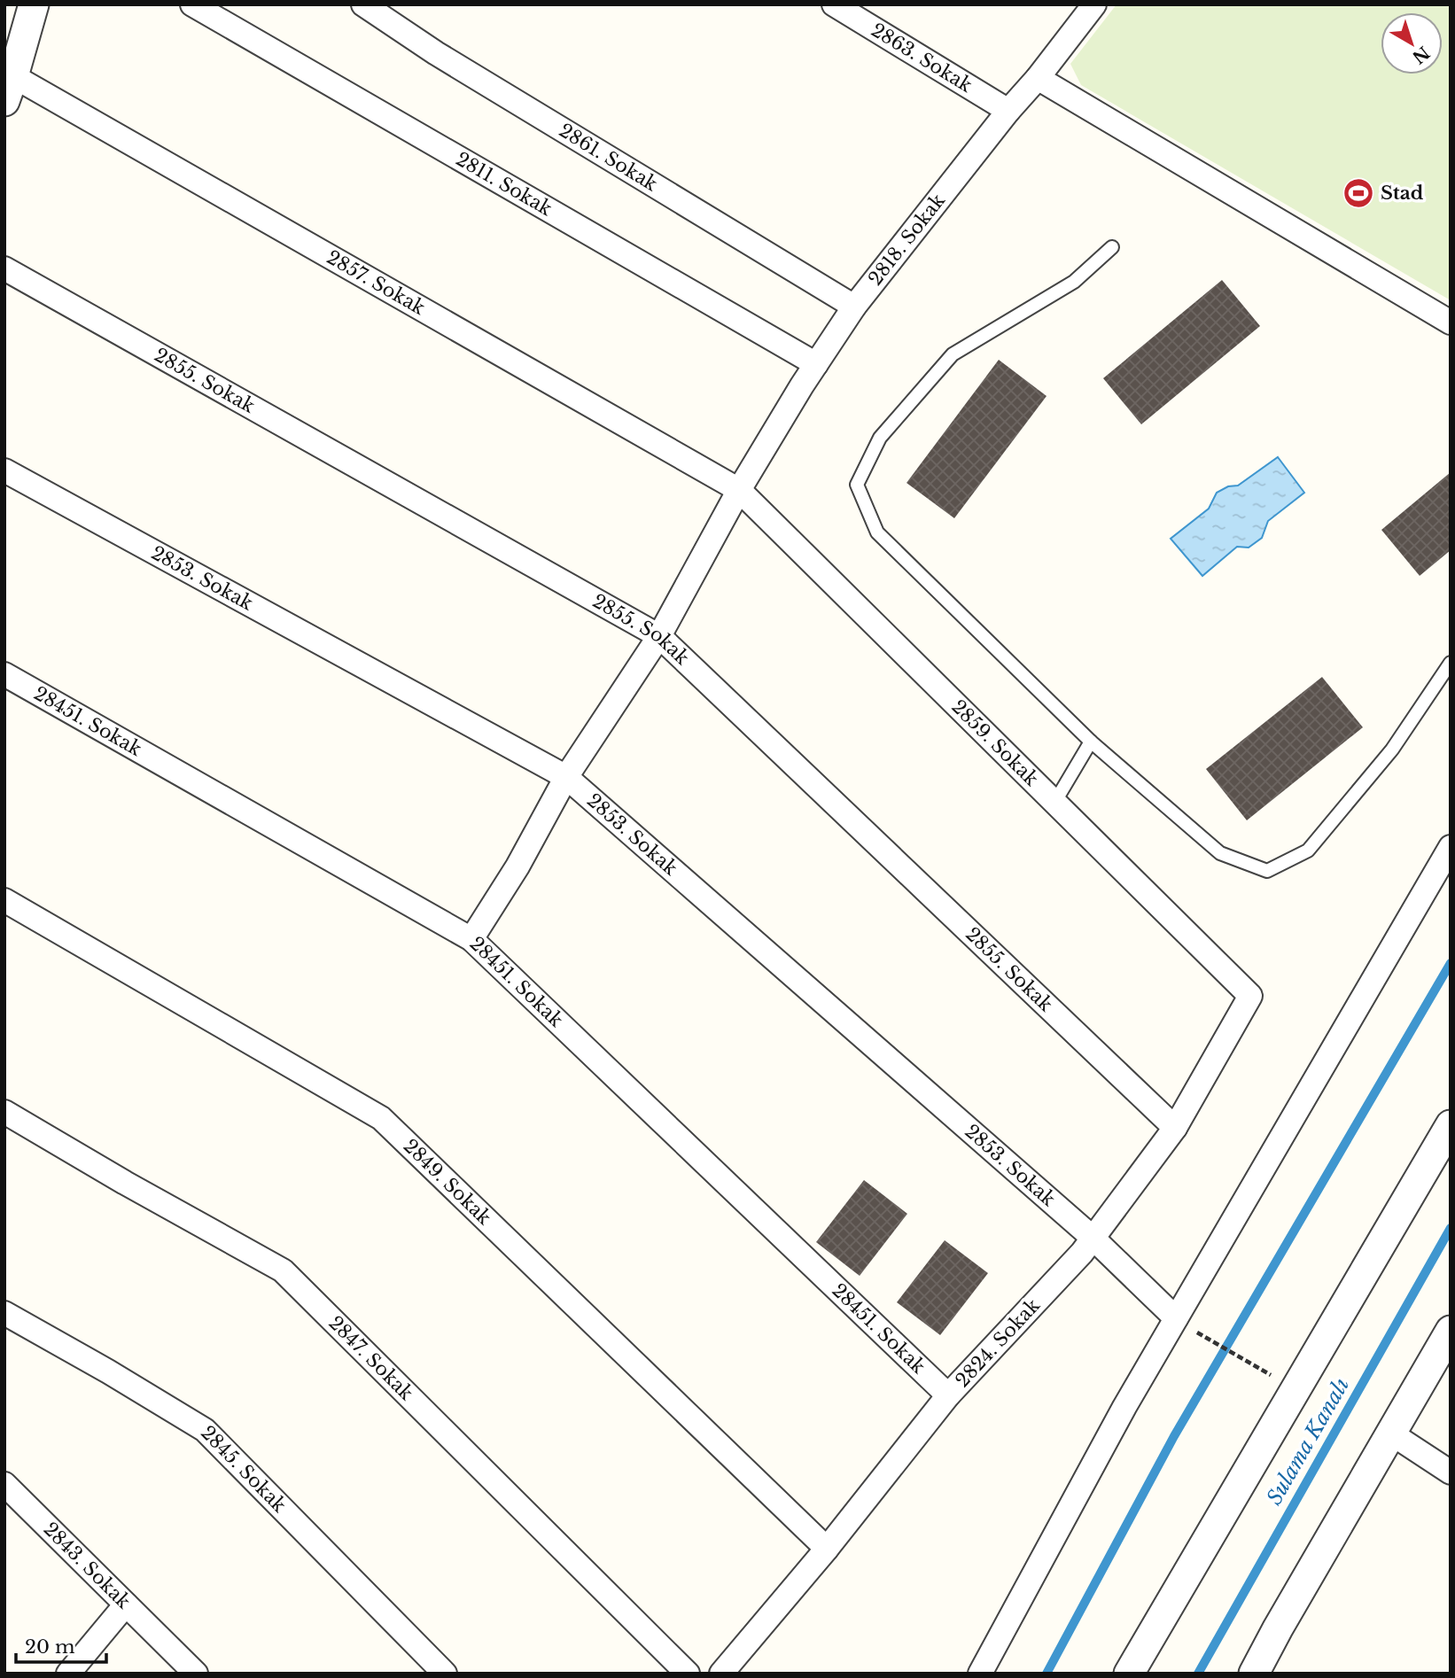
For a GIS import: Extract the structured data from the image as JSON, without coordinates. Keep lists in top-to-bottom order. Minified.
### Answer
{"streets":{"street":["2863. Sokak","2861. Sokak","2811. Sokak","2818. Sokak","2857. Sokak","2855. Sokak","2853. Sokak","28451. Sokak","2859. Sokak","2849. Sokak","2824. Sokak","2847. Sokak","2845. Sokak","2843. Sokak"]},"crossings":[["2863. Sokak","2818. Sokak"],["2861. Sokak","2818. Sokak"],["2811. Sokak","2818. Sokak"],["2818. Sokak","2857. Sokak"],["2818. Sokak","2855. Sokak"],["2818. Sokak","2853. Sokak"],["2818. Sokak","28451. Sokak"],["2818. Sokak","2859. Sokak"],["2857. Sokak","2859. Sokak"],["2855. Sokak","2824. Sokak"],["2853. Sokak","2824. Sokak"],["28451. Sokak","2824. Sokak"],["2859. Sokak","2824. Sokak"],["2849. Sokak","2824. Sokak"]],"water":["Sulama Kanalı"],"places":{"sports":["Stad"]},"scale_bar":"20 m","north":"bottom right"}
